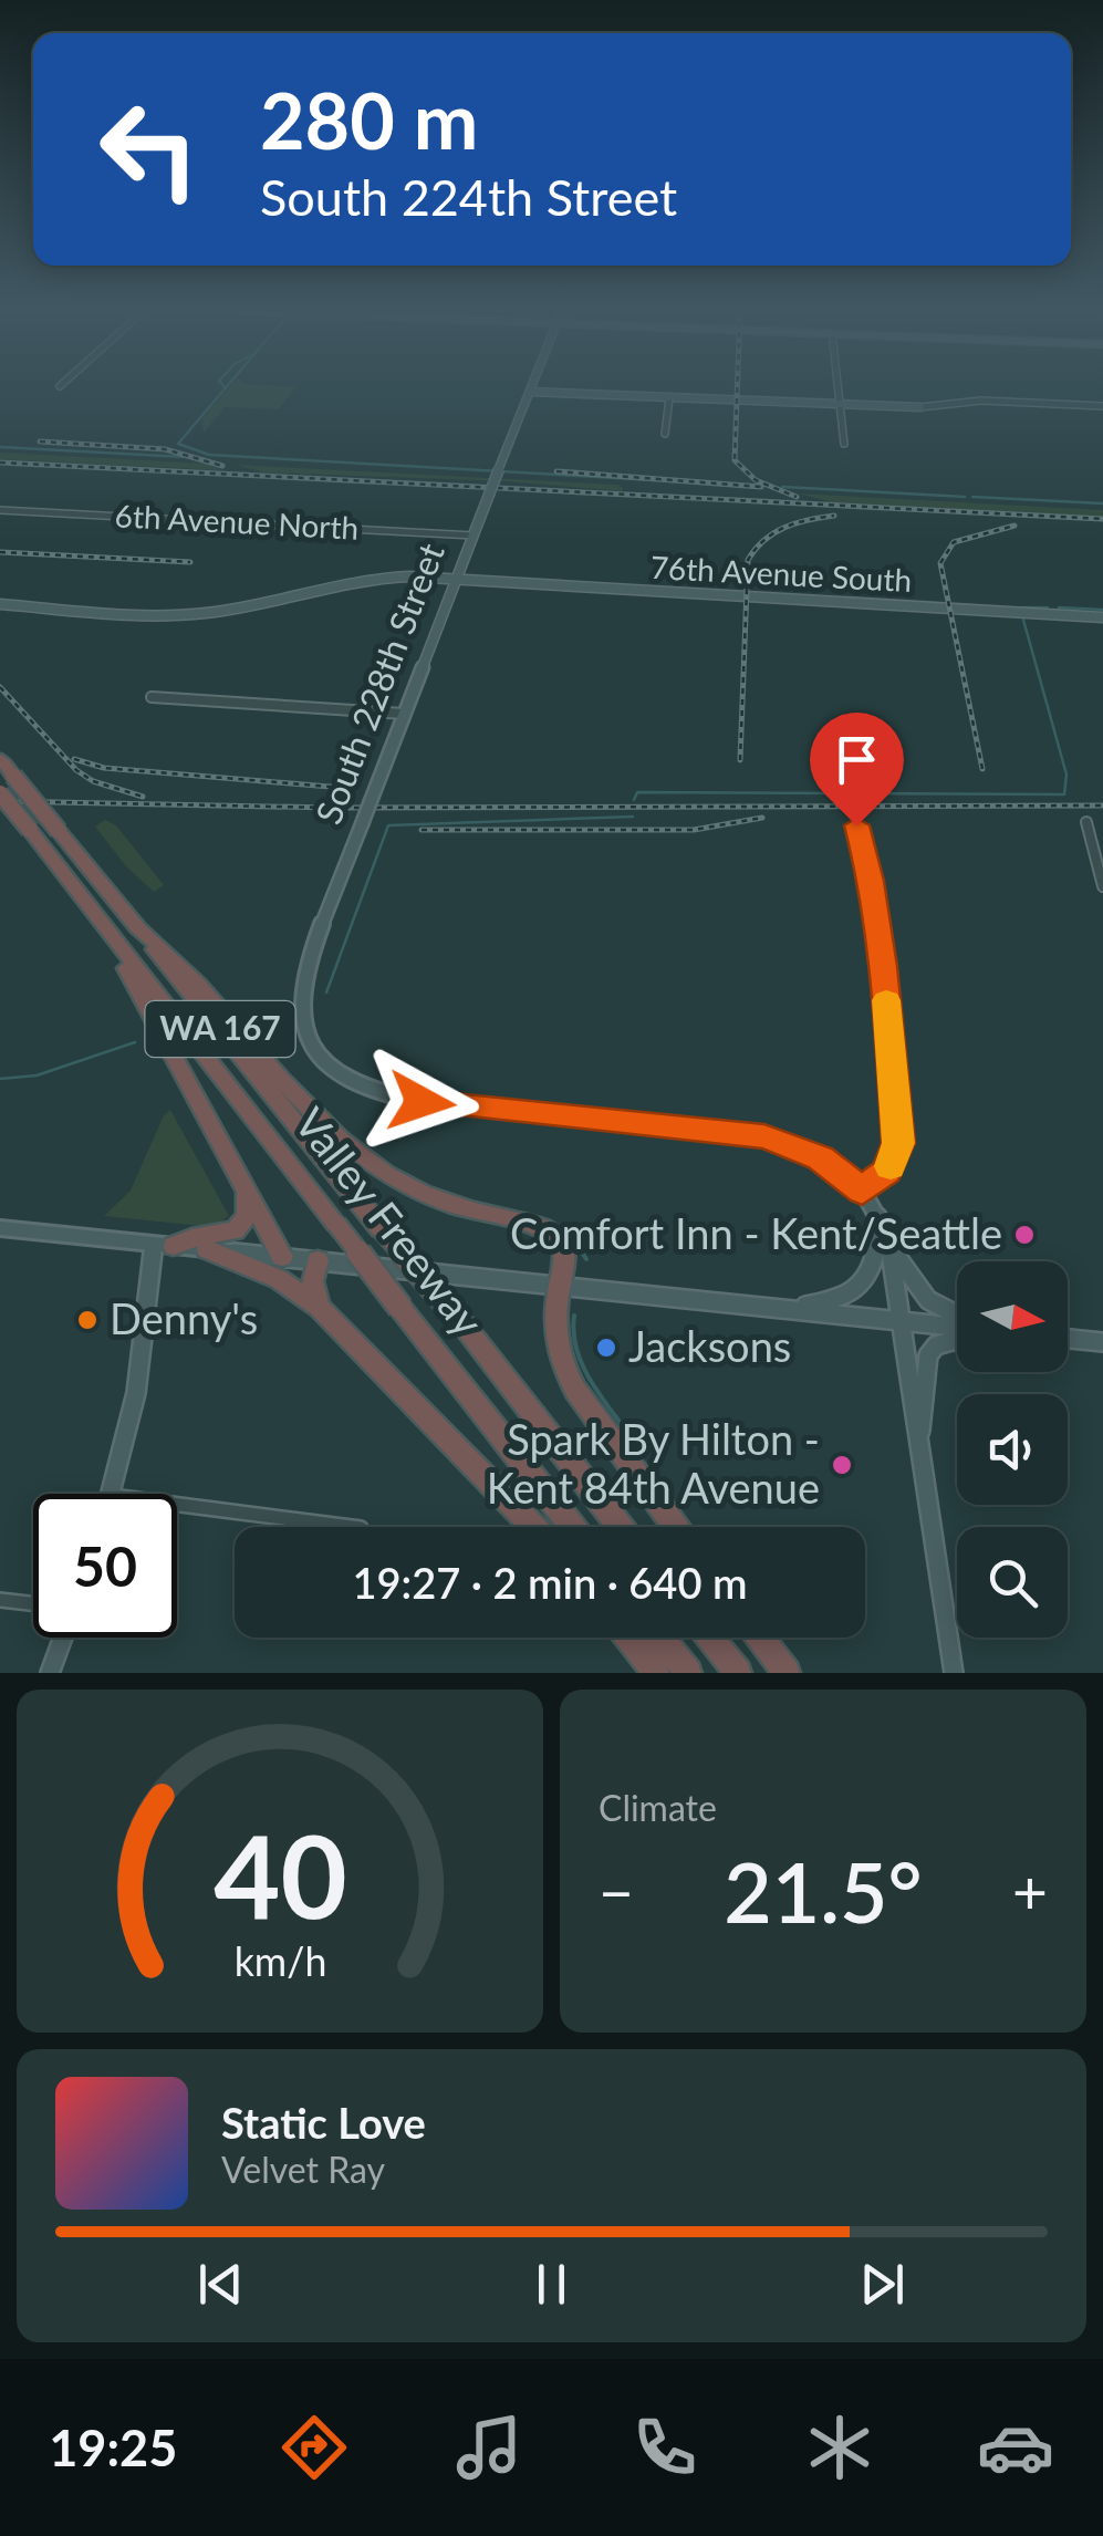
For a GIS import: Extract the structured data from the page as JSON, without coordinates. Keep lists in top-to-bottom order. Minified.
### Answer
{"streets":{"highway":["WA 167","Valley Freeway"],"main road":["76th Avenue South","South 228th Street"],"street":["6th Avenue North"]},"crossings":[["6th Avenue North","South 228th Street"],["76th Avenue South","South 228th Street"]],"places":["Comfort Inn - Kent/Seattle","Denny's","Jacksons","Spark By Hilton - Kent 84th Avenue"],"north":"right","page":{"turn":["280 m","South 224th Street"],"limit":"50","trip":"19:27 · 2 min · 640 m","tile":"Climate","heat":["−","21.5°","+"],"song":["Static Love","Velvet Ray"],"tabs":"19:25","gauge":["40","km/h"]}}
